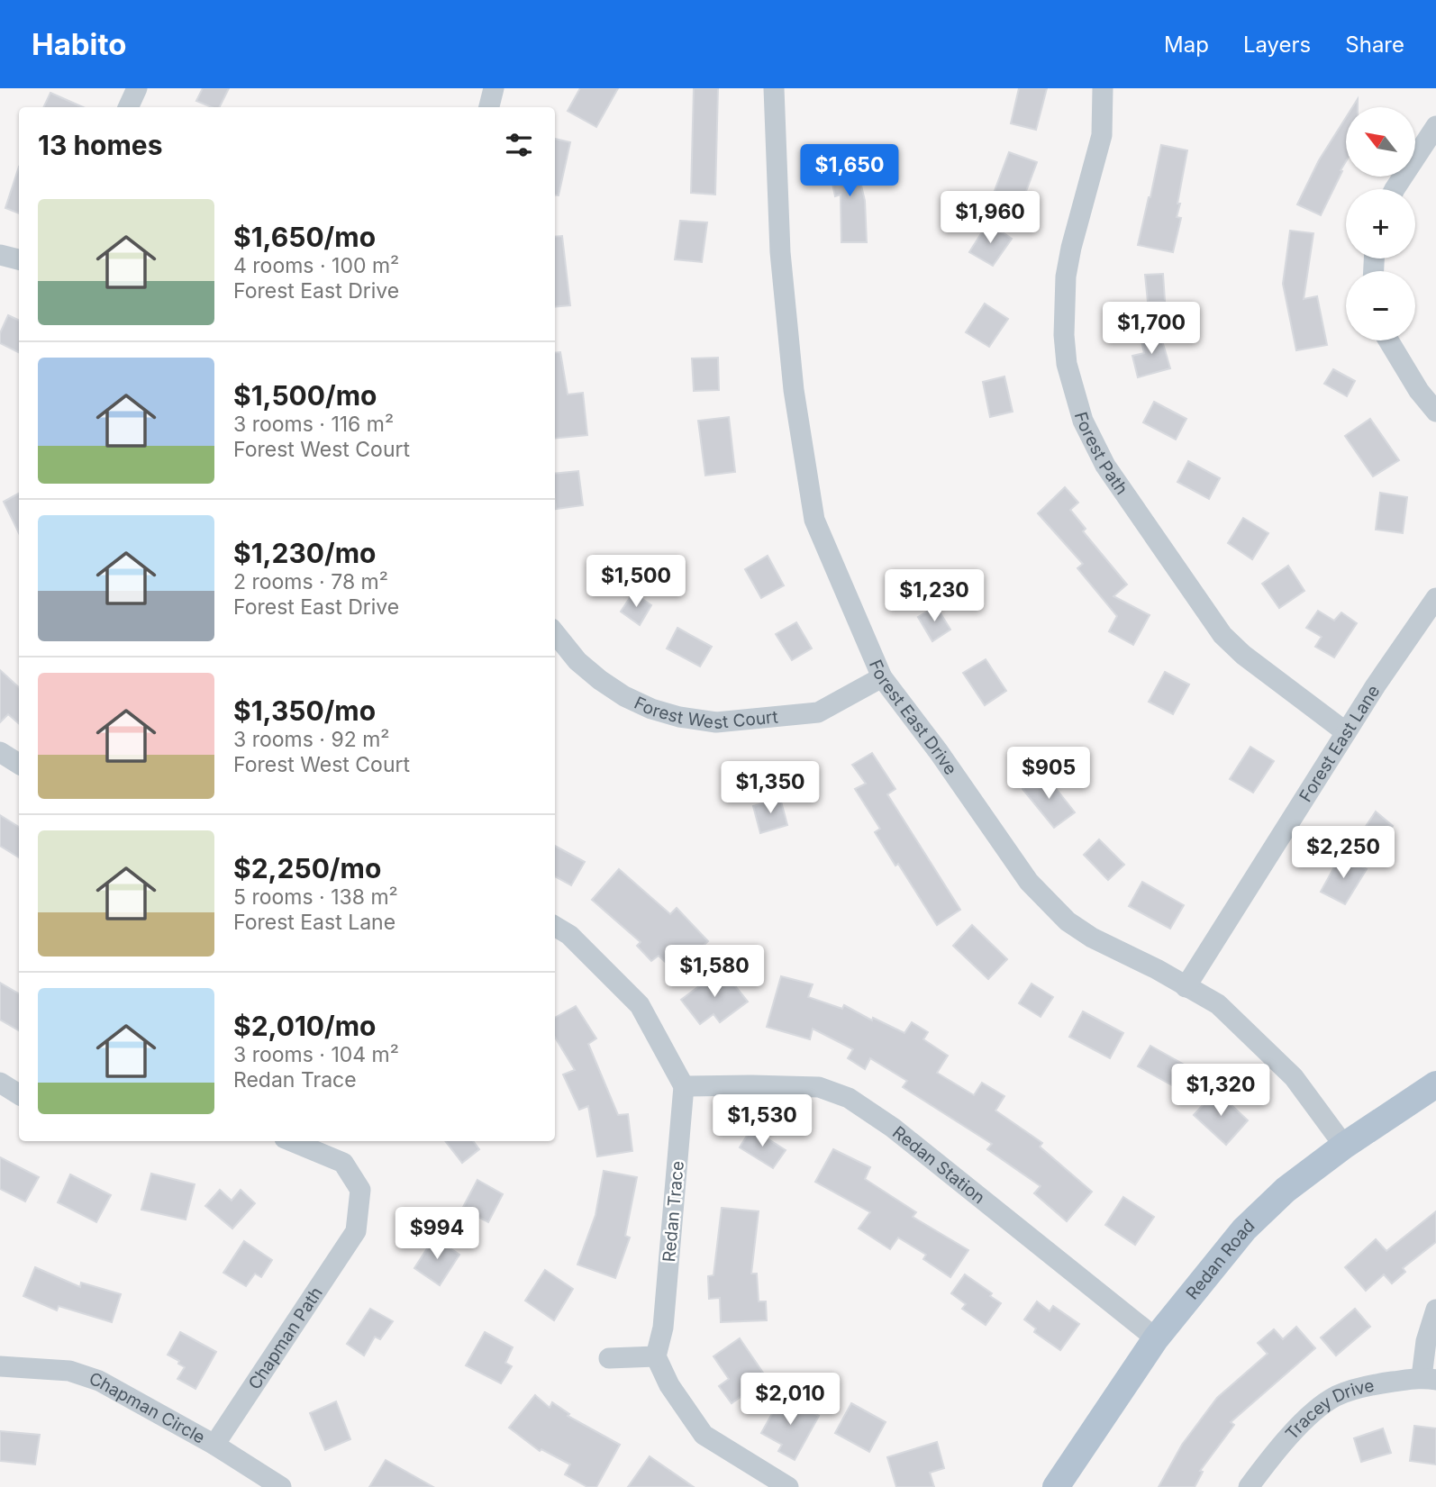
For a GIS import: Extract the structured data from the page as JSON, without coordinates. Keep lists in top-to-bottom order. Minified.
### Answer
{"streets":{"main road":["Redan Road"],"street":["Forest Path","Forest West Court","Forest East Drive","Forest East Lane","Redan Station","Redan Trace","Chapman Path","Chapman Circle","Tracey Drive"]},"crossings":[["Forest Path","Forest East Lane"],["Forest West Court","Forest East Drive"],["Forest East Drive","Forest East Lane"],["Forest East Drive","Redan Road"],["Redan Station","Redan Trace"],["Redan Station","Redan Road"],["Chapman Path","Chapman Circle"]],"north":"top left","page":{"header":"Habito","nav":["Map","Layers","Share"],"map_buttons":["+","−"],"heading":"13 homes","price":["$1,650","$1,960","$1,700","$1,500","$1,230","$905","$1,350","$2,250","$1,580","$1,320","$1,530","$994","$2,010"],"list":[{"name":"$1,650/mo","note":"4 rooms · 100 m² · Forest East Drive"},{"name":"$1,500/mo","note":"3 rooms · 116 m² · Forest West Court"},{"name":"$1,230/mo","note":"2 rooms · 78 m² · Forest East Drive"},{"name":"$1,350/mo","note":"3 rooms · 92 m² · Forest West Court"},{"name":"$2,250/mo","note":"5 rooms · 138 m² · Forest East Lane"},{"name":"$2,010/mo","note":"3 rooms · 104 m² · Redan Trace"}]}}
